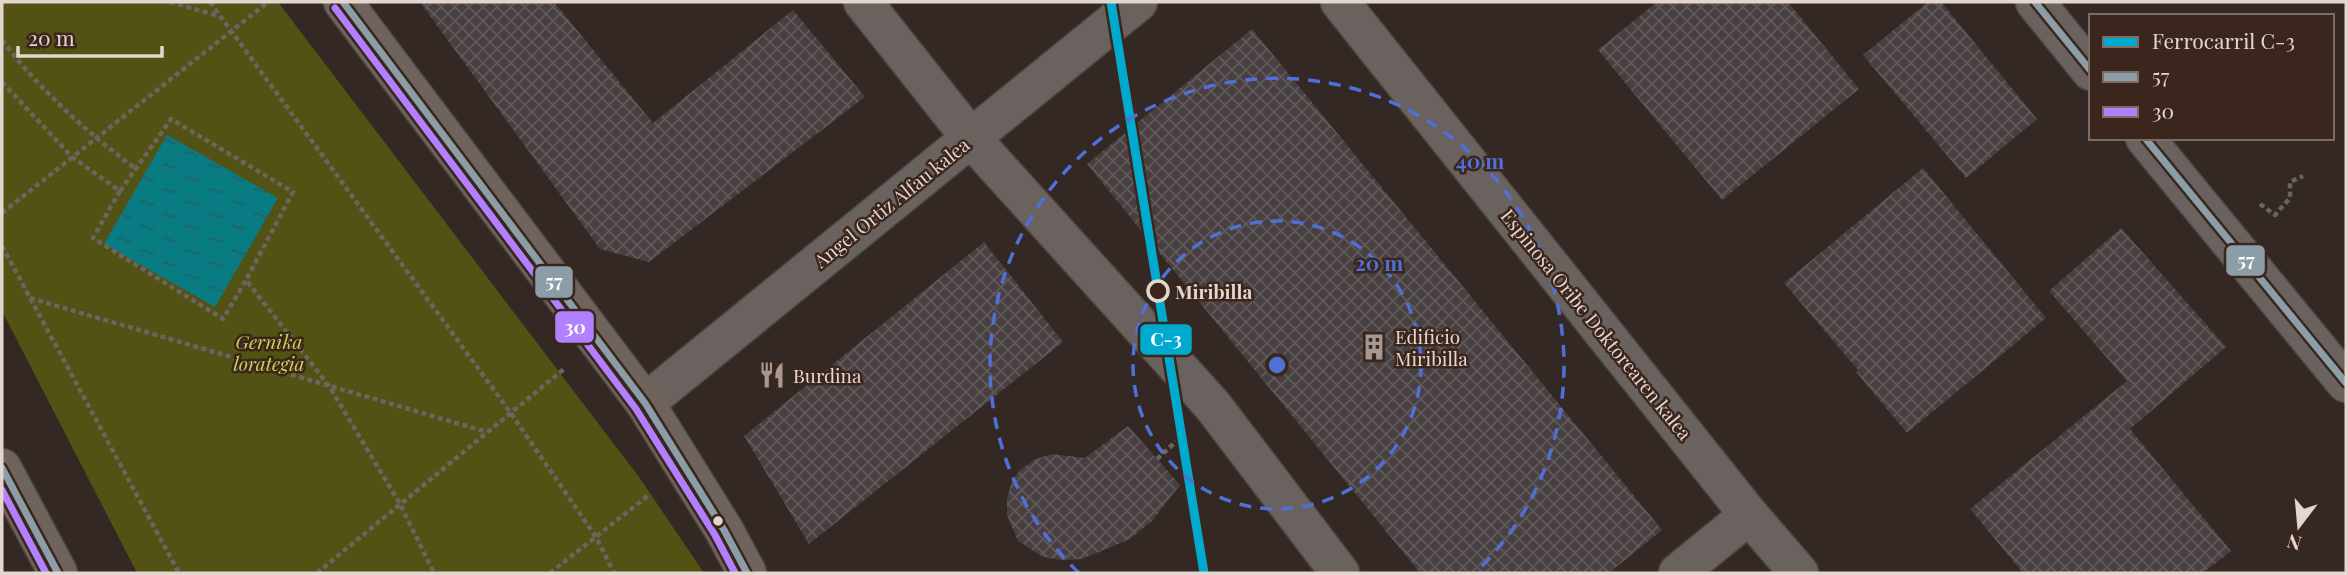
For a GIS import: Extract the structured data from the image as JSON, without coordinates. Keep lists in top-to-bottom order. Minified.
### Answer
{"streets":{"street":["Angel Ortiz Alfau kalea","Espinosa Oribe Doktorearen kalea"]},"parks":["Gernika lorategia"],"places":{"other":["Miribilla"],"building":["Edificio Miribilla"],"restaurant":["Burdina"]},"lines":["rail line C-3","transit line 57","transit line 30"],"legend":["Ferrocarril C-3","57","30"],"scale_bar":"20 m","north":"bottom","rings":["40 m","20 m"]}
